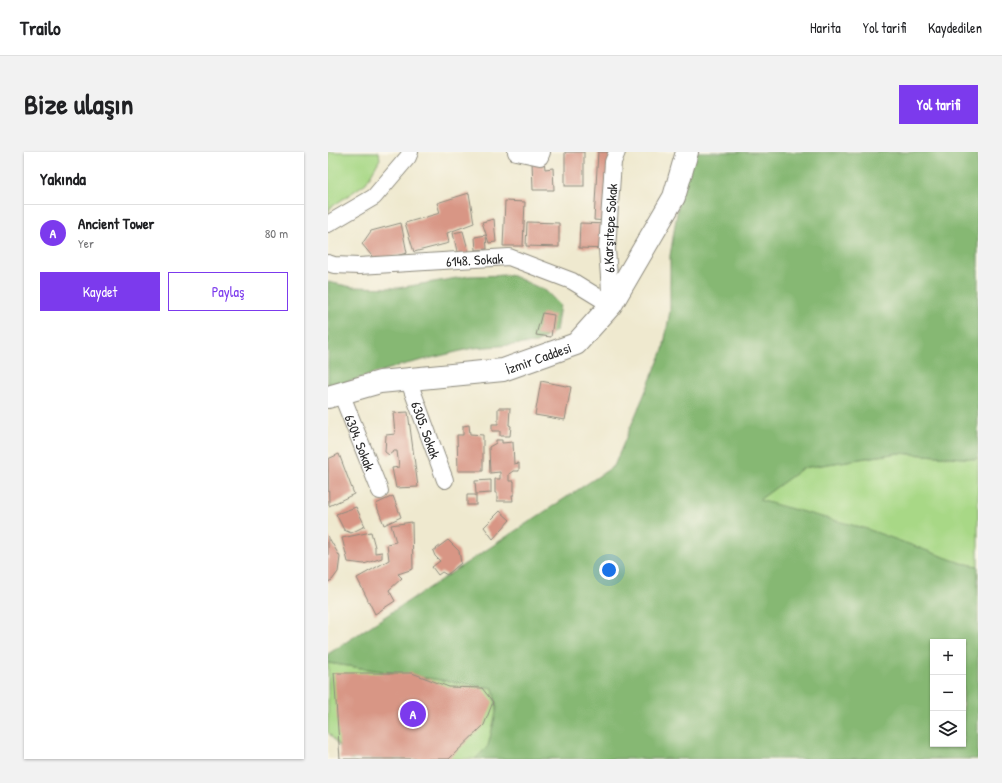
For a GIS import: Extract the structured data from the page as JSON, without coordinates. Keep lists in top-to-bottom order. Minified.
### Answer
{"streets":{"street":["6.Karşıtepe Sokak","6148. Sokak","İzmir Caddesi","6305. Sokak","6304. Sokak"]},"crossings":[["6.Karşıtepe Sokak","6148. Sokak"],["6.Karşıtepe Sokak","İzmir Caddesi"],["6148. Sokak","İzmir Caddesi"],["İzmir Caddesi","6305. Sokak"],["İzmir Caddesi","6304. Sokak"]],"page":{"header":"Trailo","nav":["Harita","Yol tarifi","Kaydedilen"],"title":"Bize ulaşın","buttons":["Yol tarifi",["Kaydet","Paylaş"]],"heading":"Yakında","list":[{"mark":"A","name":"Ancient Tower","note":"Yer","value":"80 m"}],"map_buttons":["+","−"],"pins":"A"}}
